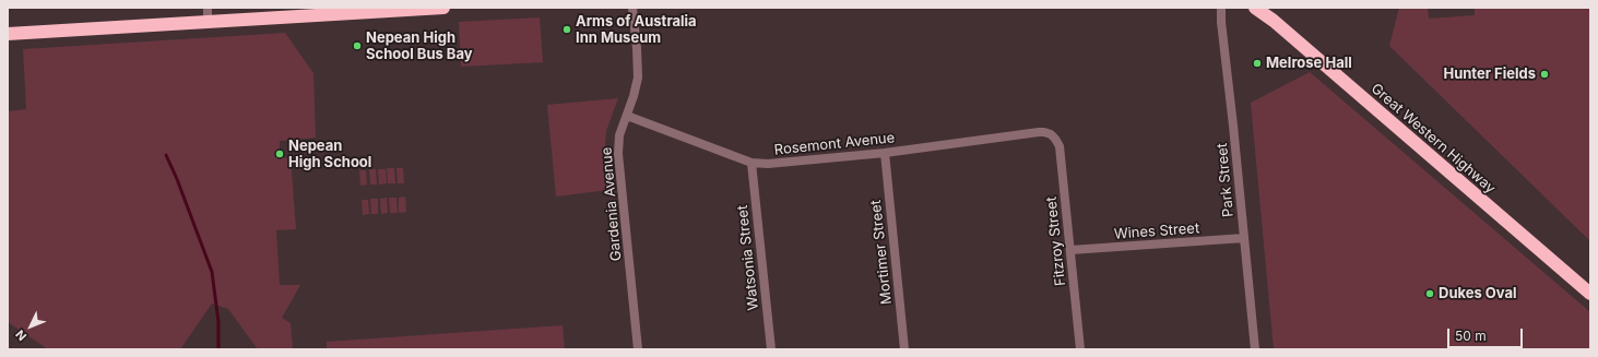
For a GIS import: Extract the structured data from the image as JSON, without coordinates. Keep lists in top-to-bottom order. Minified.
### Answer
{"streets":{"highway":["Great Western Highway"],"street":["Rosemont Avenue","Park Street","Gardenia Avenue","Wines Street","Fitzroy Street","Mortimer Street","Watsonia Street"]},"crossings":[["Rosemont Avenue","Gardenia Avenue"],["Rosemont Avenue","Fitzroy Street"],["Rosemont Avenue","Mortimer Street"],["Rosemont Avenue","Watsonia Street"],["Park Street","Wines Street"],["Wines Street","Fitzroy Street"]],"places":["Arms of Australia Inn Museum","Nepean High School Bus Bay","Melrose Hall","Hunter Fields","Nepean High School","Dukes Oval"],"scale_bar":"50 m","north":"bottom left"}
